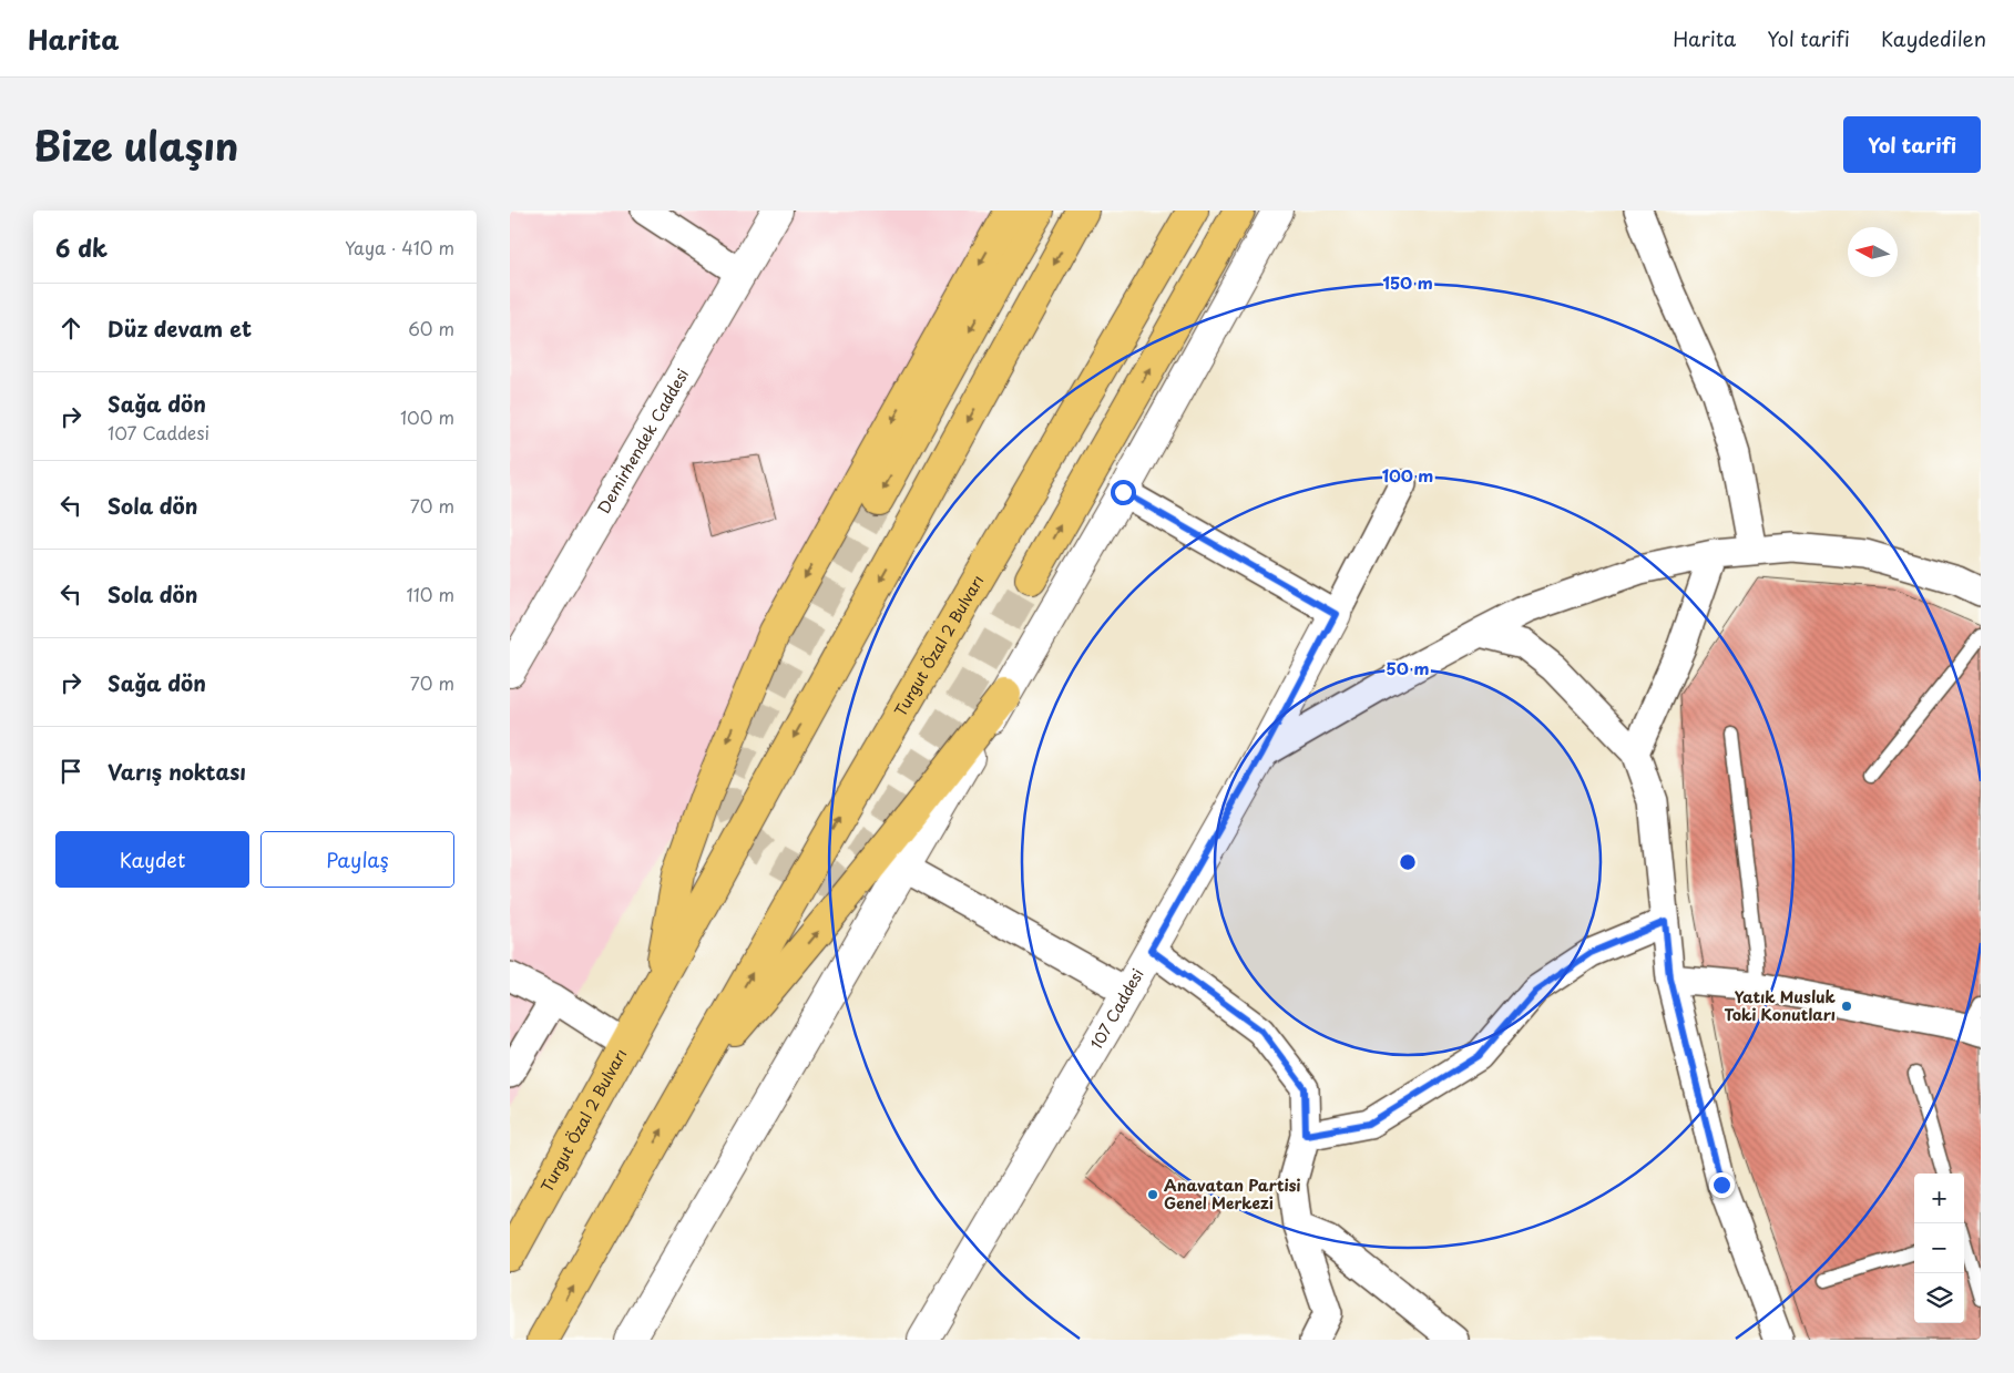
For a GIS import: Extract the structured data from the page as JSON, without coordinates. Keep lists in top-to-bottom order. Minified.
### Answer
{"streets":{"highway":["Turgut Özal 2 Bulvarı"],"street":["Demirhendek Caddesi","107 Caddesi"]},"places":["Yatık Musluk Toki Konutları","Anavatan Partisi Genel Merkezi"],"north":"left","page":{"header":"Harita","nav":["Harita","Yol tarifi","Kaydedilen"],"title":"Bize ulaşın","buttons":["Yol tarifi",["Kaydet","Paylaş"]],"heading":["6 dk","Yaya · 410 m"],"list":[["Düz devam et","60 m"],["Sağa dön","107 Caddesi","100 m"],["Sola dön","70 m"],["Sola dön","110 m"],["Sağa dön","70 m"],"Varış noktası"],"map_buttons":["+","−"]},"rings":["150 m","100 m","50 m"]}
